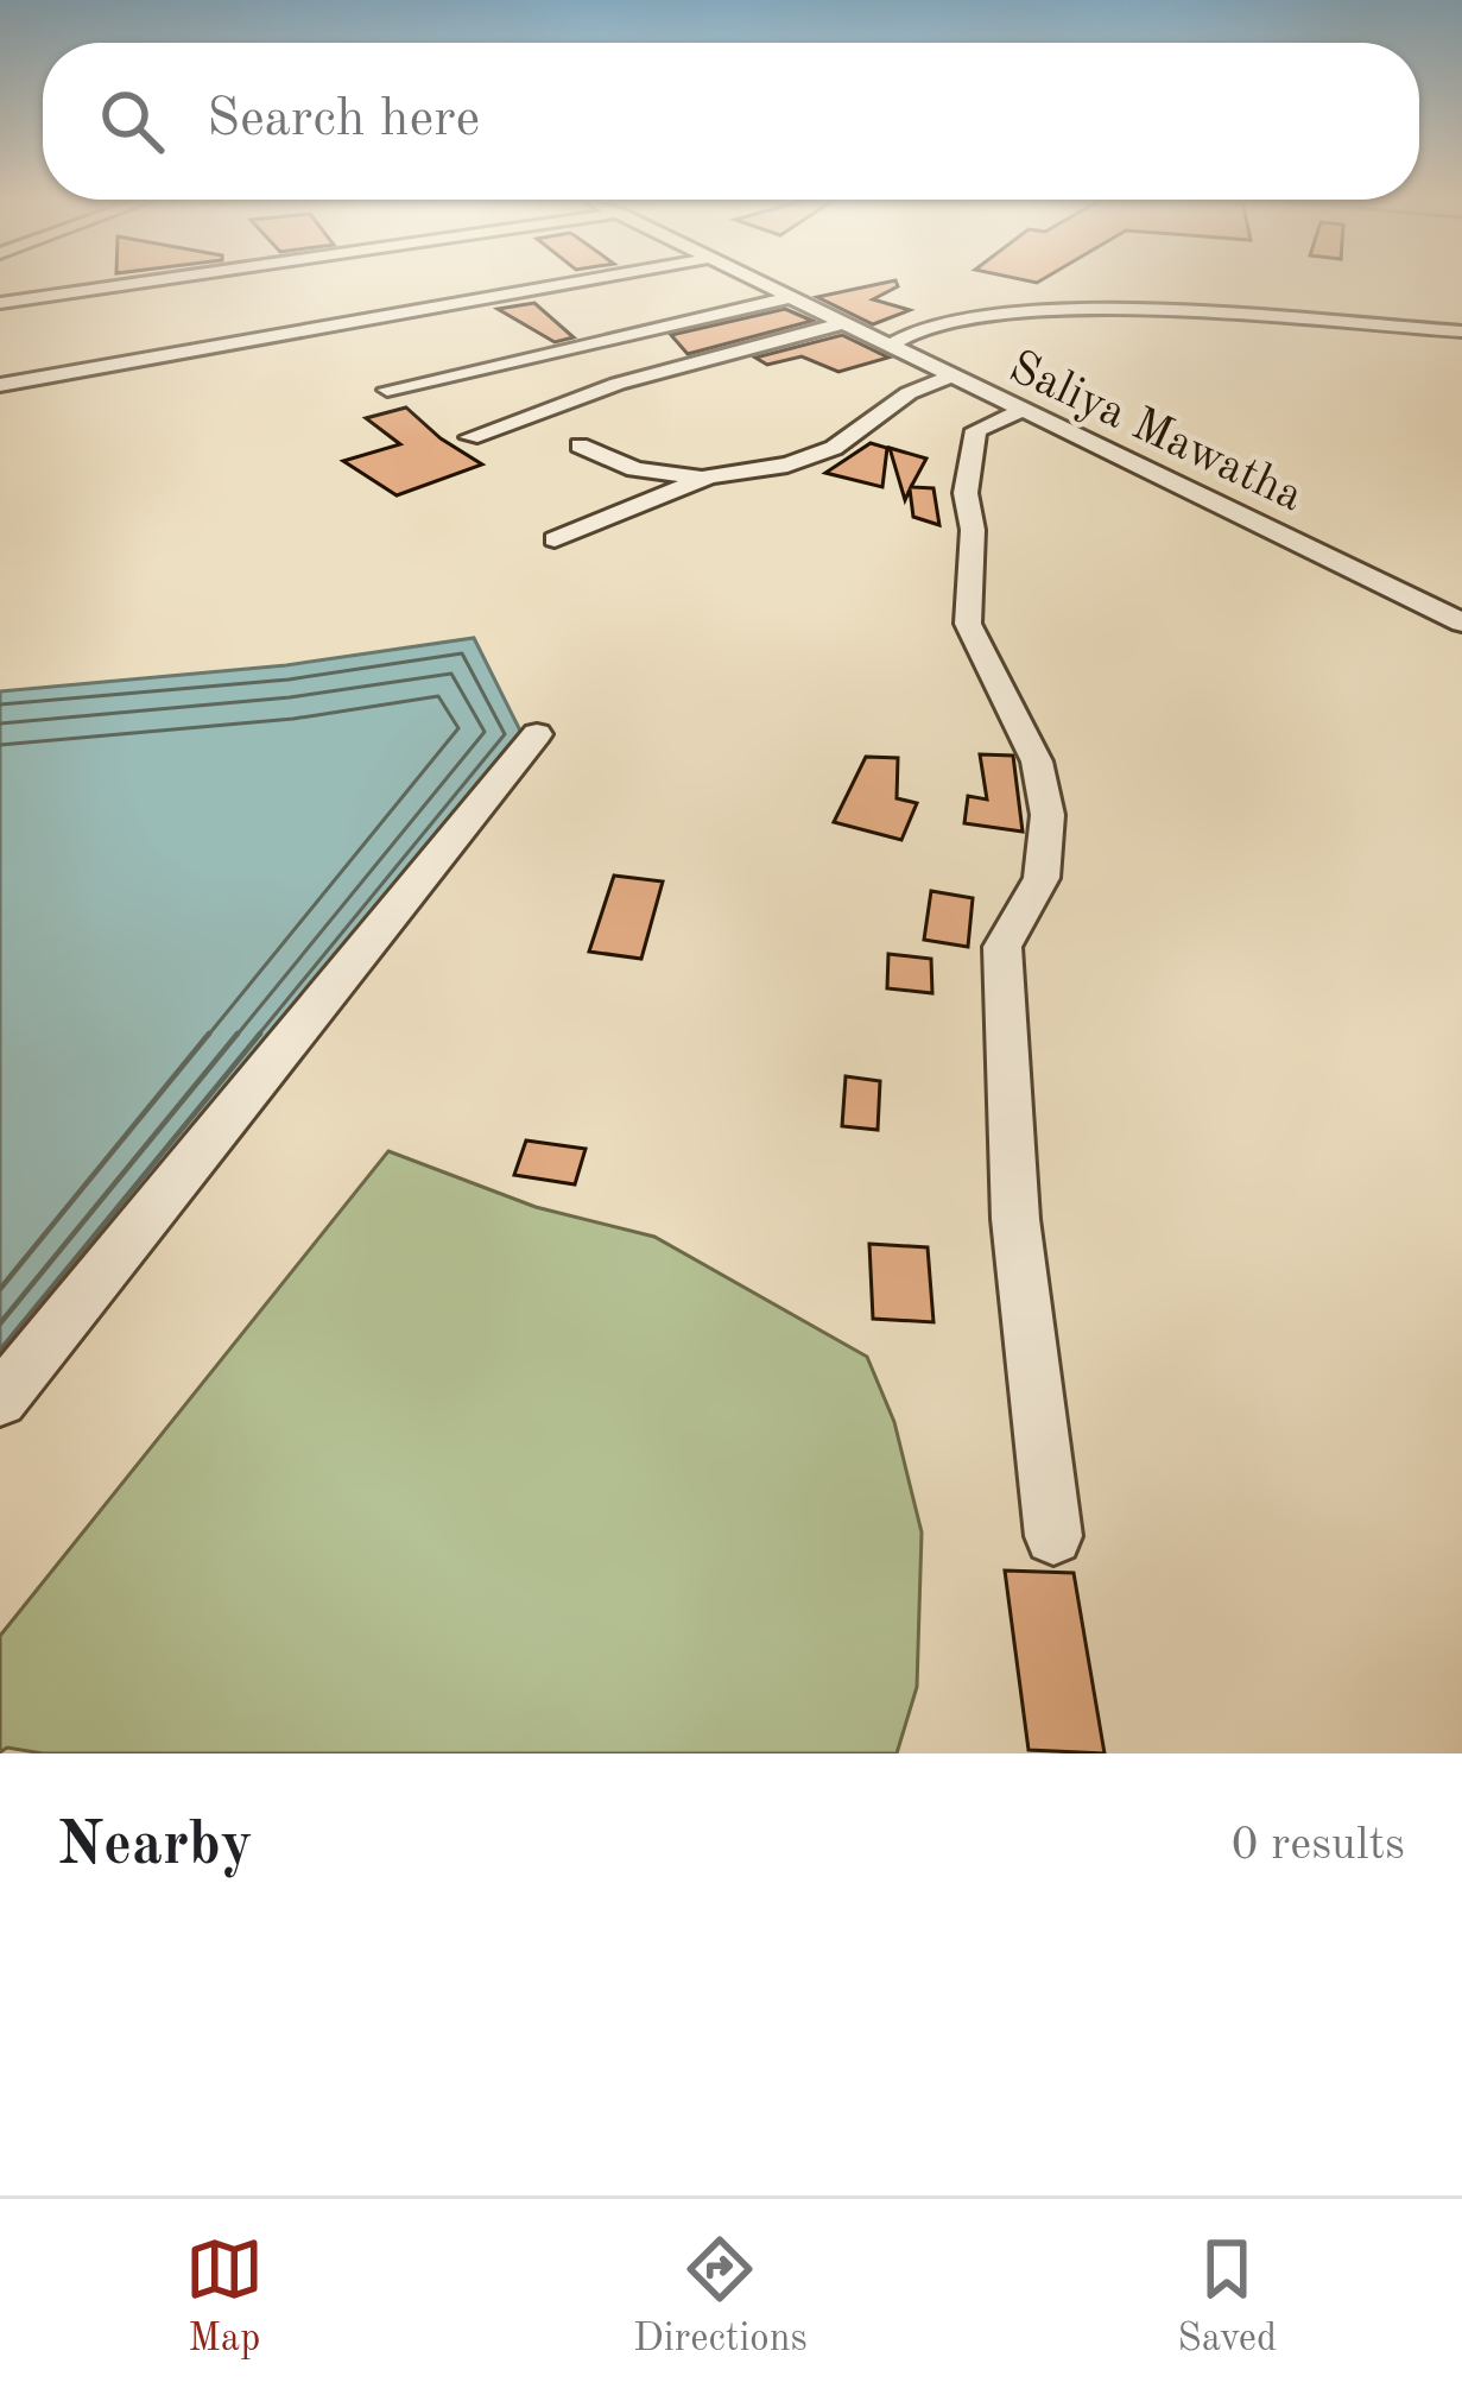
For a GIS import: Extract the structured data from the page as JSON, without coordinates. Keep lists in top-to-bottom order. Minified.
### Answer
{"streets":{"street":["Saliya Mawatha"]},"page":{"search":"Search here","heading":["Nearby","0 results"],"nav":["Map","Directions","Saved"]}}
